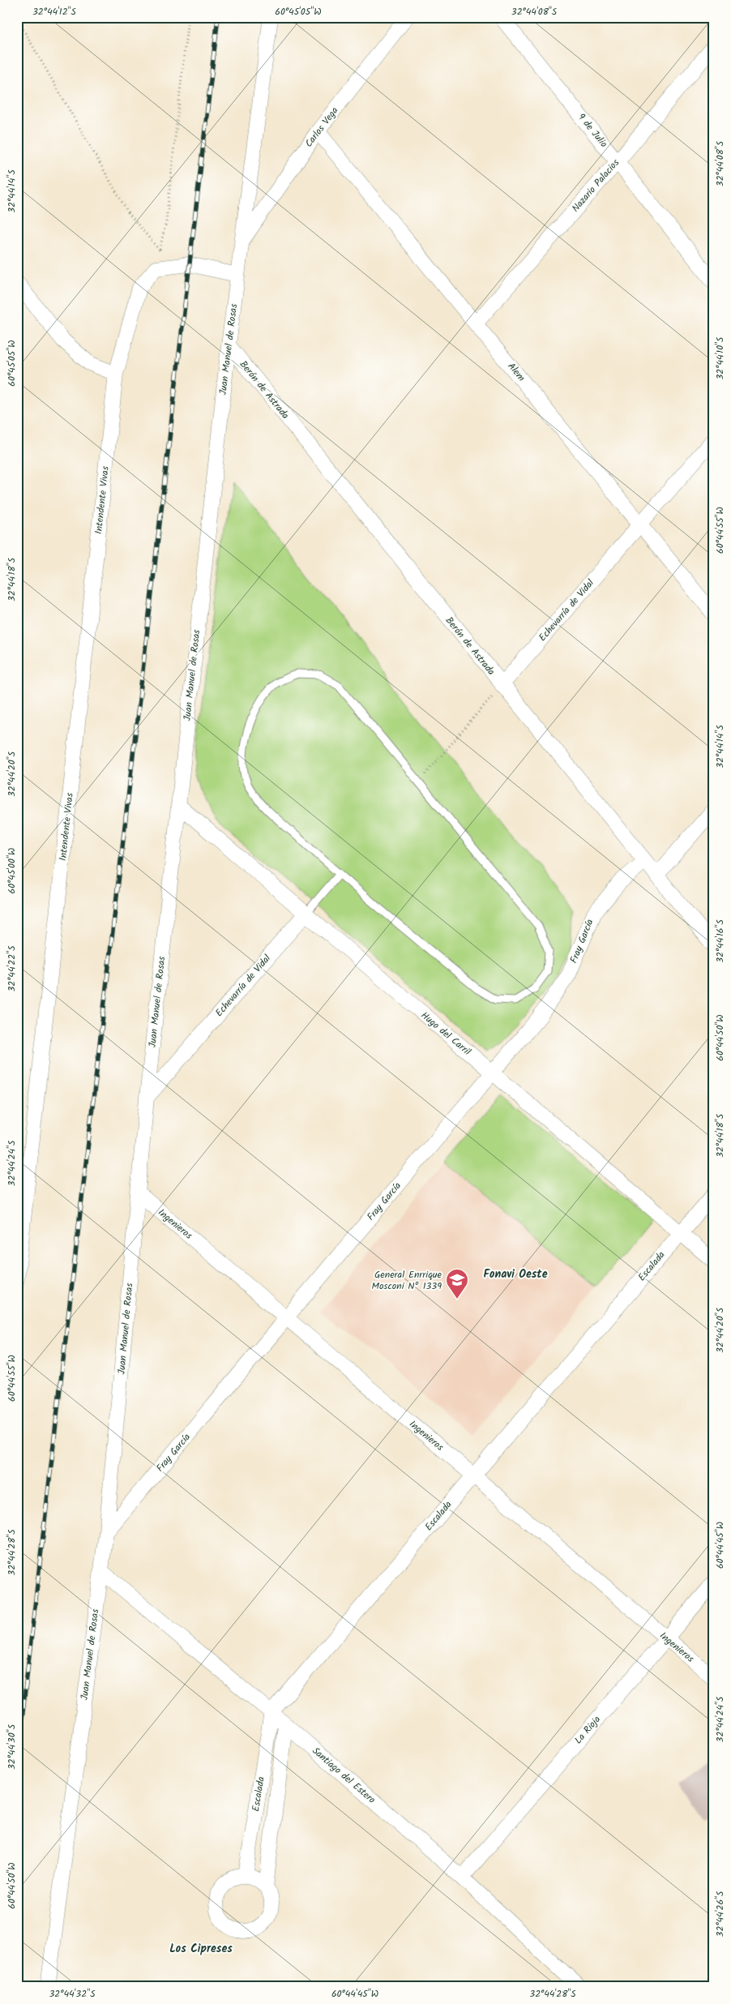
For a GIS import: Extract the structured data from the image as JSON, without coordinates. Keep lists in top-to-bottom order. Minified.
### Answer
{"streets":{"street":["Carlos Vega","9 de Julio","Nazario Palacios","Juan Manuel de Rosas","Alem","Berón de Astrada","Intendente Vivas","Echevarría de Vidal","Fray García","Hugo del Carril","Ingenieros","Escalada","La Rioja","Santiago del Estero"]},"crossings":[["Carlos Vega","Juan Manuel de Rosas"],["Carlos Vega","Alem"],["9 de Julio","Nazario Palacios"],["Nazario Palacios","Alem"],["Juan Manuel de Rosas","Berón de Astrada"],["Juan Manuel de Rosas","Echevarría de Vidal"],["Juan Manuel de Rosas","Fray García"],["Juan Manuel de Rosas","Hugo del Carril"],["Juan Manuel de Rosas","Ingenieros"],["Juan Manuel de Rosas","Santiago del Estero"],["Alem","Echevarría de Vidal"],["Berón de Astrada","Echevarría de Vidal"],["Berón de Astrada","Fray García"],["Echevarría de Vidal","Hugo del Carril"],["Fray García","Hugo del Carril"],["Fray García","Ingenieros"],["Hugo del Carril","Escalada"],["Ingenieros","Escalada"],["Ingenieros","La Rioja"],["Escalada","Santiago del Estero"],["La Rioja","Santiago del Estero"]],"districts":["Fonavi Oeste","Los Cipreses"],"places":{"school or university":["General Enrrique Mosconi Nº 1339"]},"coordinates":["32°44'12\"S","60°45'05\"W","32°44'08\"S","32°44'14\"S","32°44'10\"S","60°44'55\"W","32°44'18\"S","32°44'20\"S","60°45'00\"W","32°44'16\"S","32°44'22\"S","60°44'50\"W","32°44'24\"S","60°44'45\"W","32°44'28\"S","32°44'30\"S","32°44'26\"S","32°44'32\"S"]}
